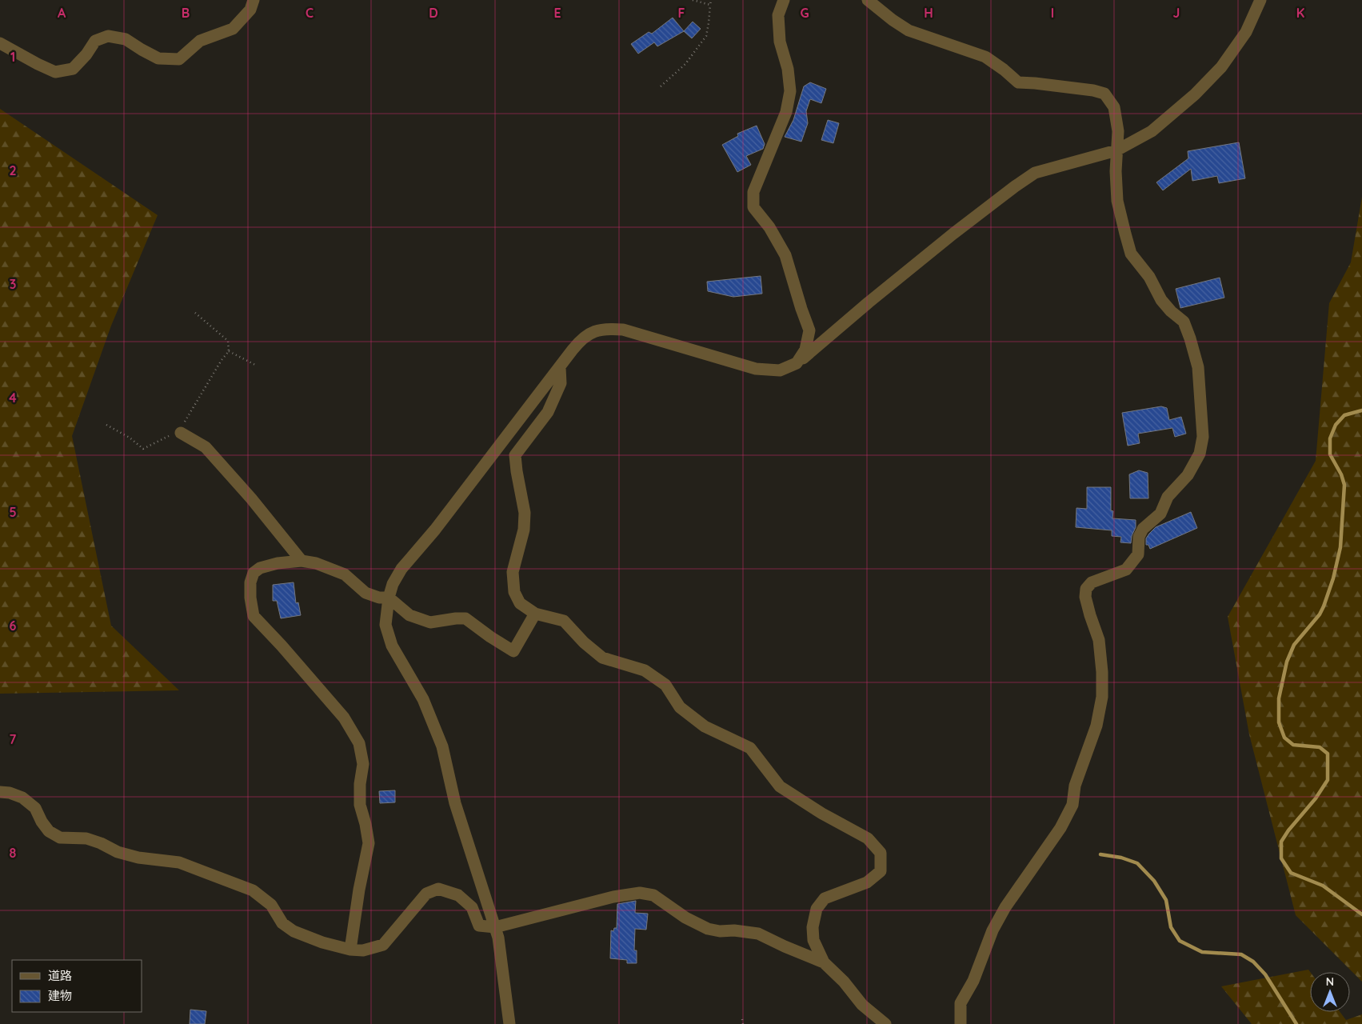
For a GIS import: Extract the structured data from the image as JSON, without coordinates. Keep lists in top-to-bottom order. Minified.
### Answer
{"legend":["道路","建物"],"north":"top","grid":{"columns":["A","B","C","D","E","F","G","H","I","J","K"],"rows":["1","2","3","4","5","6","7","8"]}}
